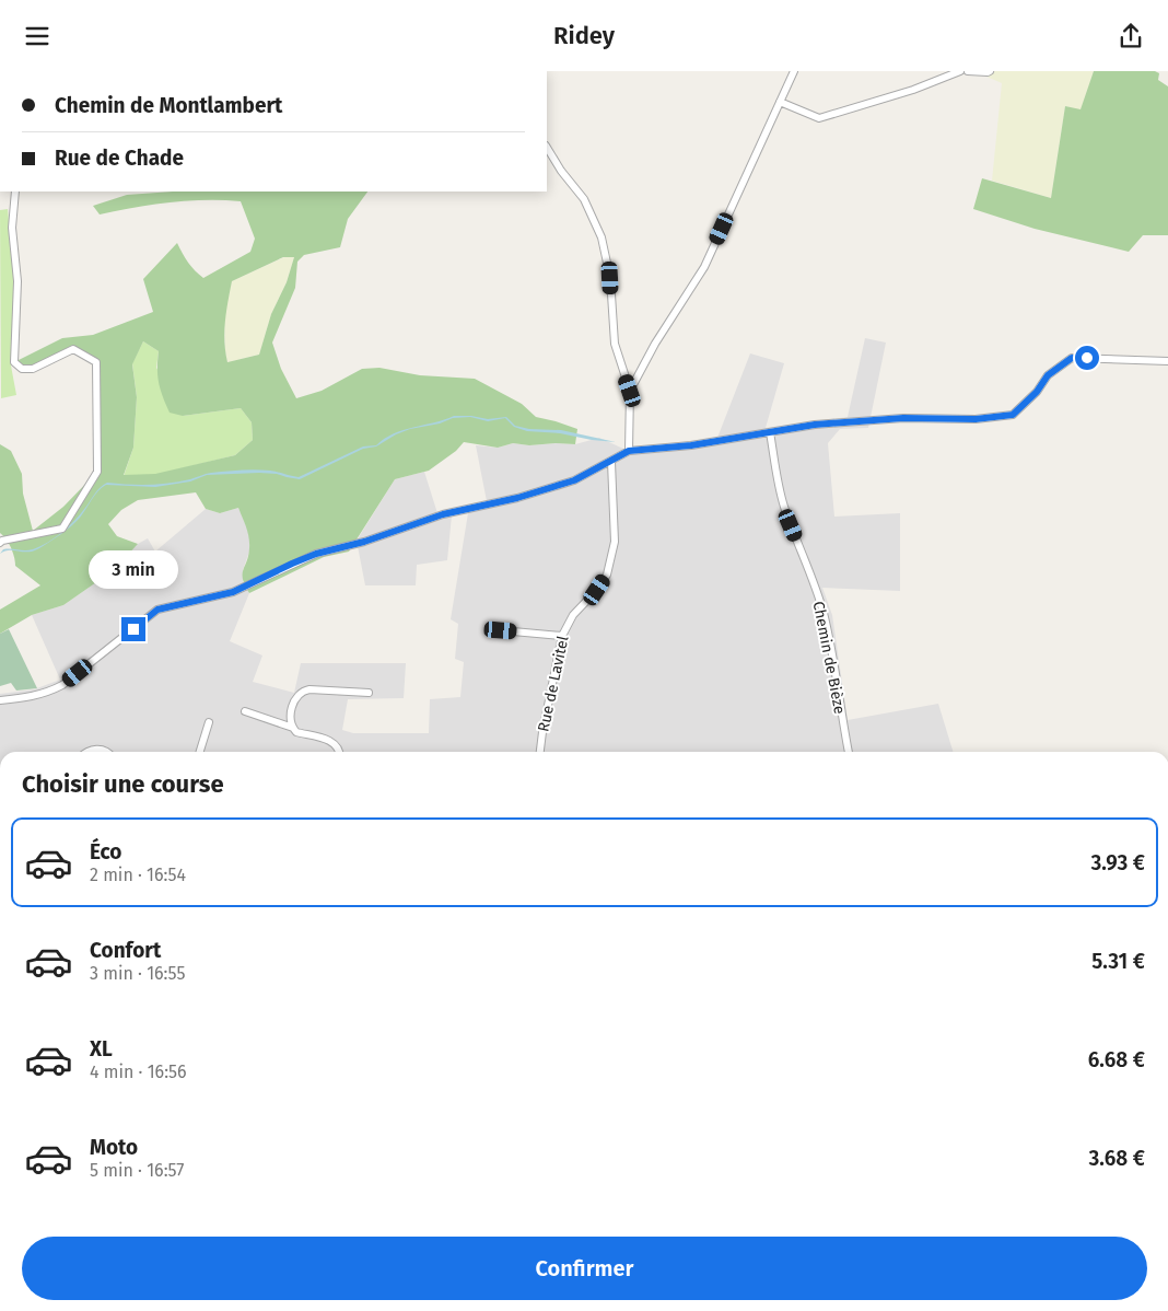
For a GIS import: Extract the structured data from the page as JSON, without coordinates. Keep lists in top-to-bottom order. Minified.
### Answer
{"streets":{"street":["Chemin de Bièze","Rue de Lavitel"]},"page":{"header":"Ridey","banner":["Chemin de Montlambert","Rue de Chade"],"bubble":"3 min","heading":"Choisir une course","list":[{"name":"Éco","note":"2 min · 16:54","value":"3.93 €"},{"name":"Confort","note":"3 min · 16:55","value":"5.31 €"},{"name":"XL","note":"4 min · 16:56","value":"6.68 €"},{"name":"Moto","note":"5 min · 16:57","value":"3.68 €"}],"buttons":"Confirmer"}}
